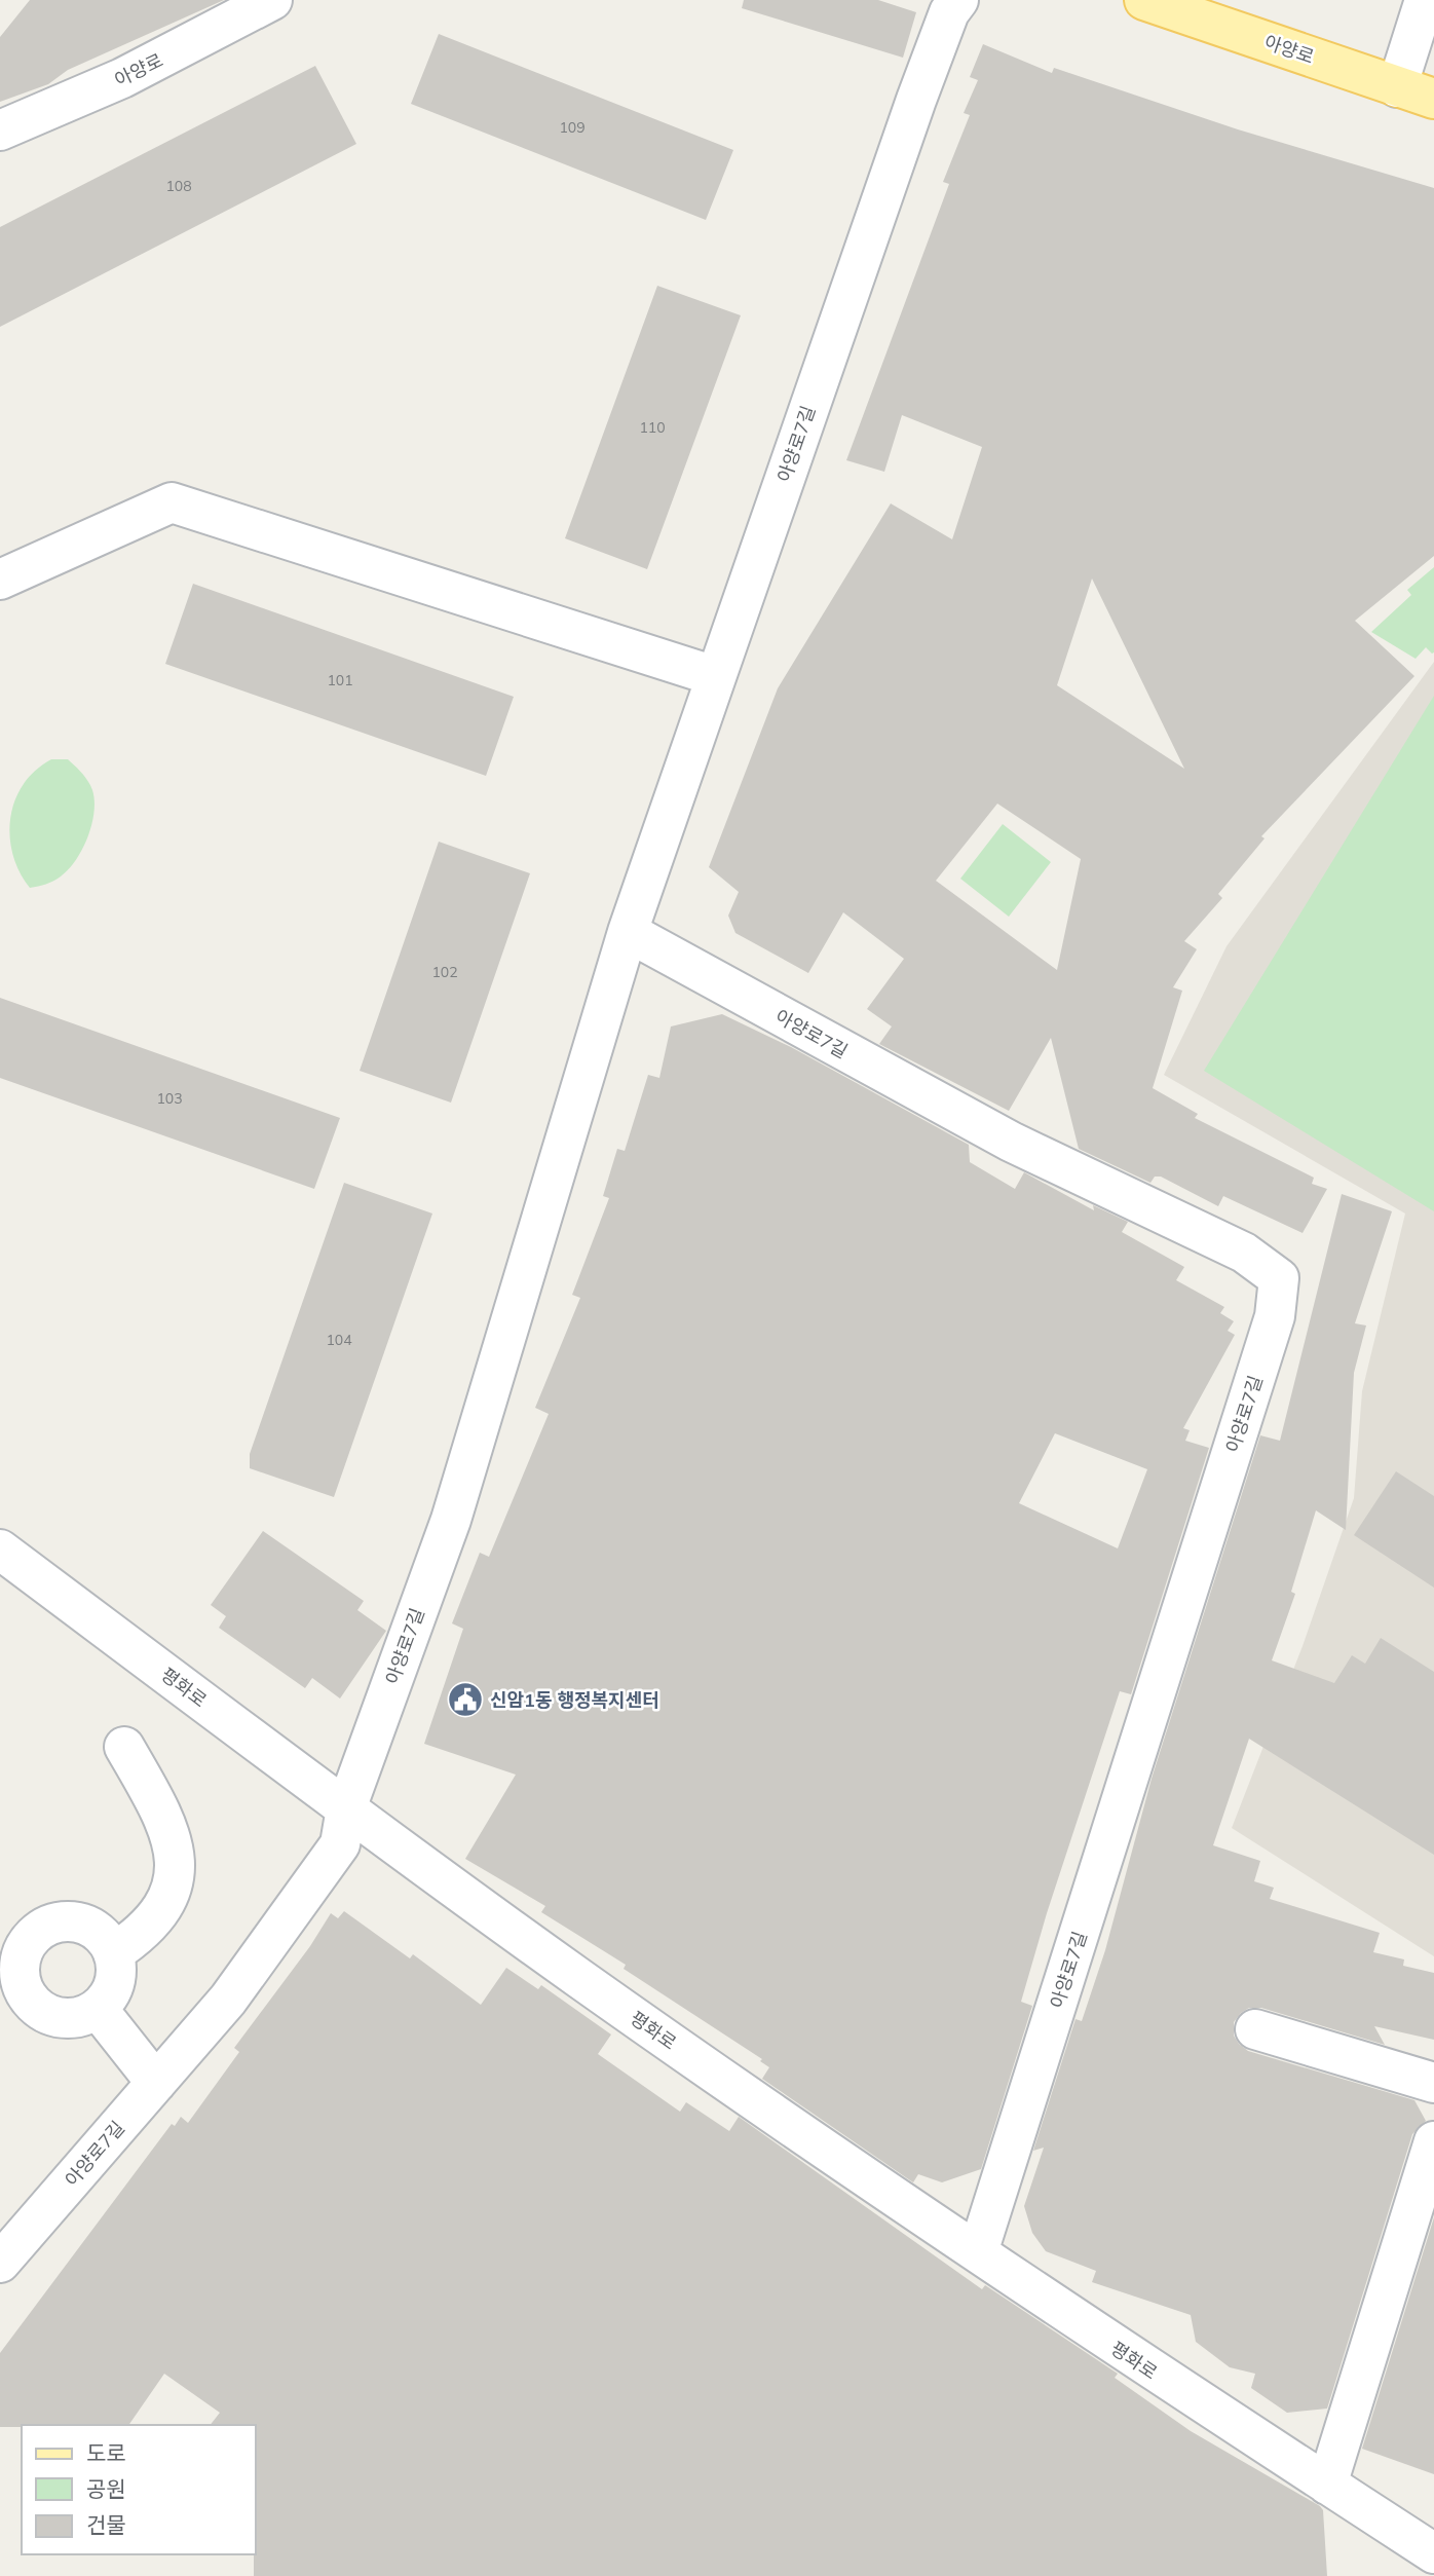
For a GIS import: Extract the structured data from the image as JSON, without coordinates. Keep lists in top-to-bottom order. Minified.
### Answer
{"streets":{"main road":["아양로"],"street":["아양로7길","평화로"]},"crossings":[["아양로7길","평화로"]],"places":{"public building":["신암1동 행정복지센터"]},"house_numbers":["109","108","110","101","102","103","104"],"legend":["도로","공원","건물"]}
